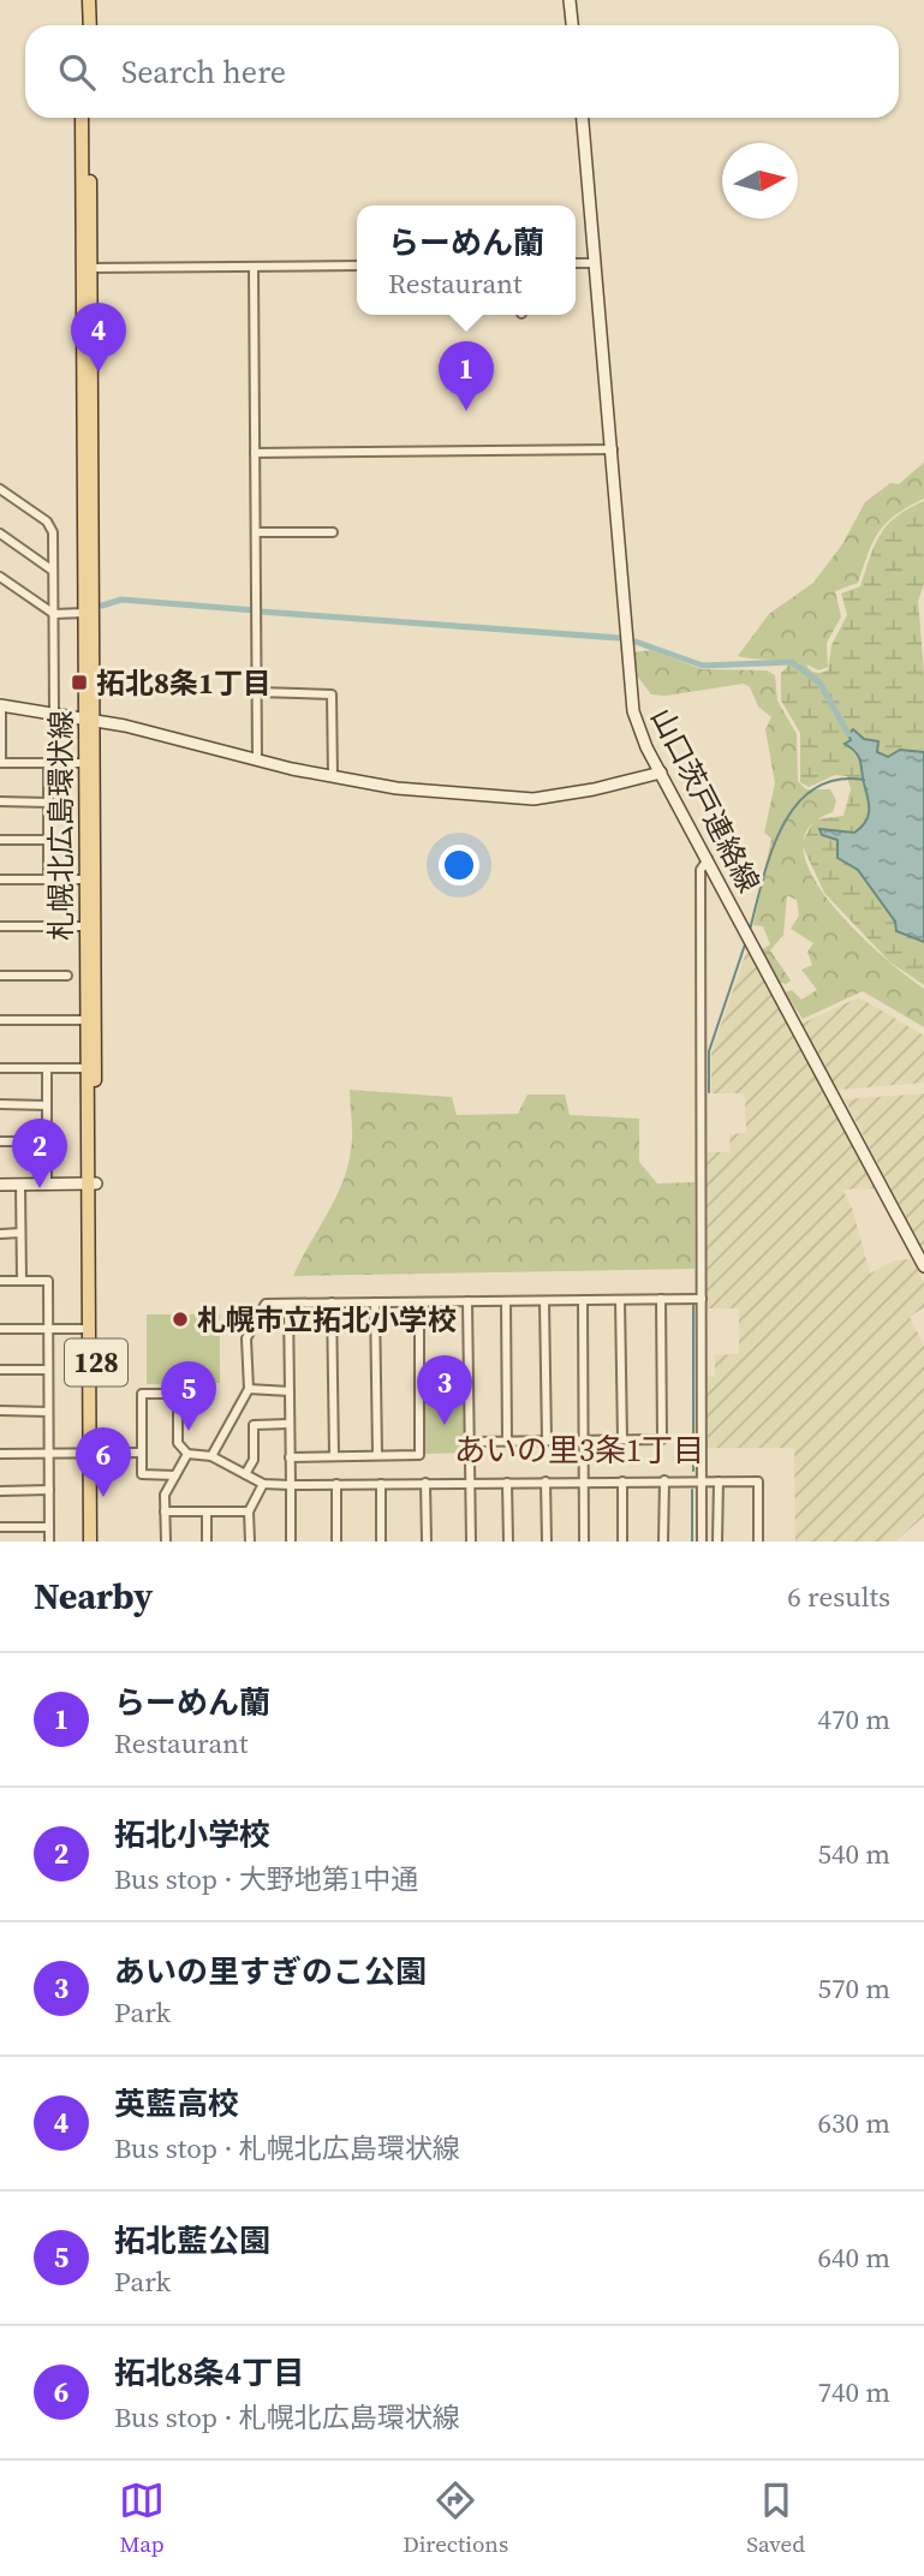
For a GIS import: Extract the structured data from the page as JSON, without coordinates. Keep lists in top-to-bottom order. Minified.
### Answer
{"streets":{"main road":["札幌北広島環状線","128"],"street":["山口茨戸連絡線"]},"districts":["あいの里3条1丁目"],"places":{"transit":["拓北8条1丁目"],"other":["札幌市立拓北小学校"]},"north":"right","page":{"search":"Search here","popup":["らーめん蘭","Restaurant"],"pins":["4","1","2","3","5","6"],"heading":["Nearby","6 results"],"list":[{"mark":"1","name":"らーめん蘭","note":"Restaurant","value":"470 m"},{"mark":"2","name":"拓北小学校","note":"Bus stop · 大野地第1中通","value":"540 m"},{"mark":"3","name":"あいの里すぎのこ公園","note":"Park","value":"570 m"},{"mark":"4","name":"英藍高校","note":"Bus stop · 札幌北広島環状線","value":"630 m"},{"mark":"5","name":"拓北藍公園","note":"Park","value":"640 m"},{"mark":"6","name":"拓北8条4丁目","note":"Bus stop · 札幌北広島環状線","value":"740 m"}],"nav":["Map","Directions","Saved"]}}
